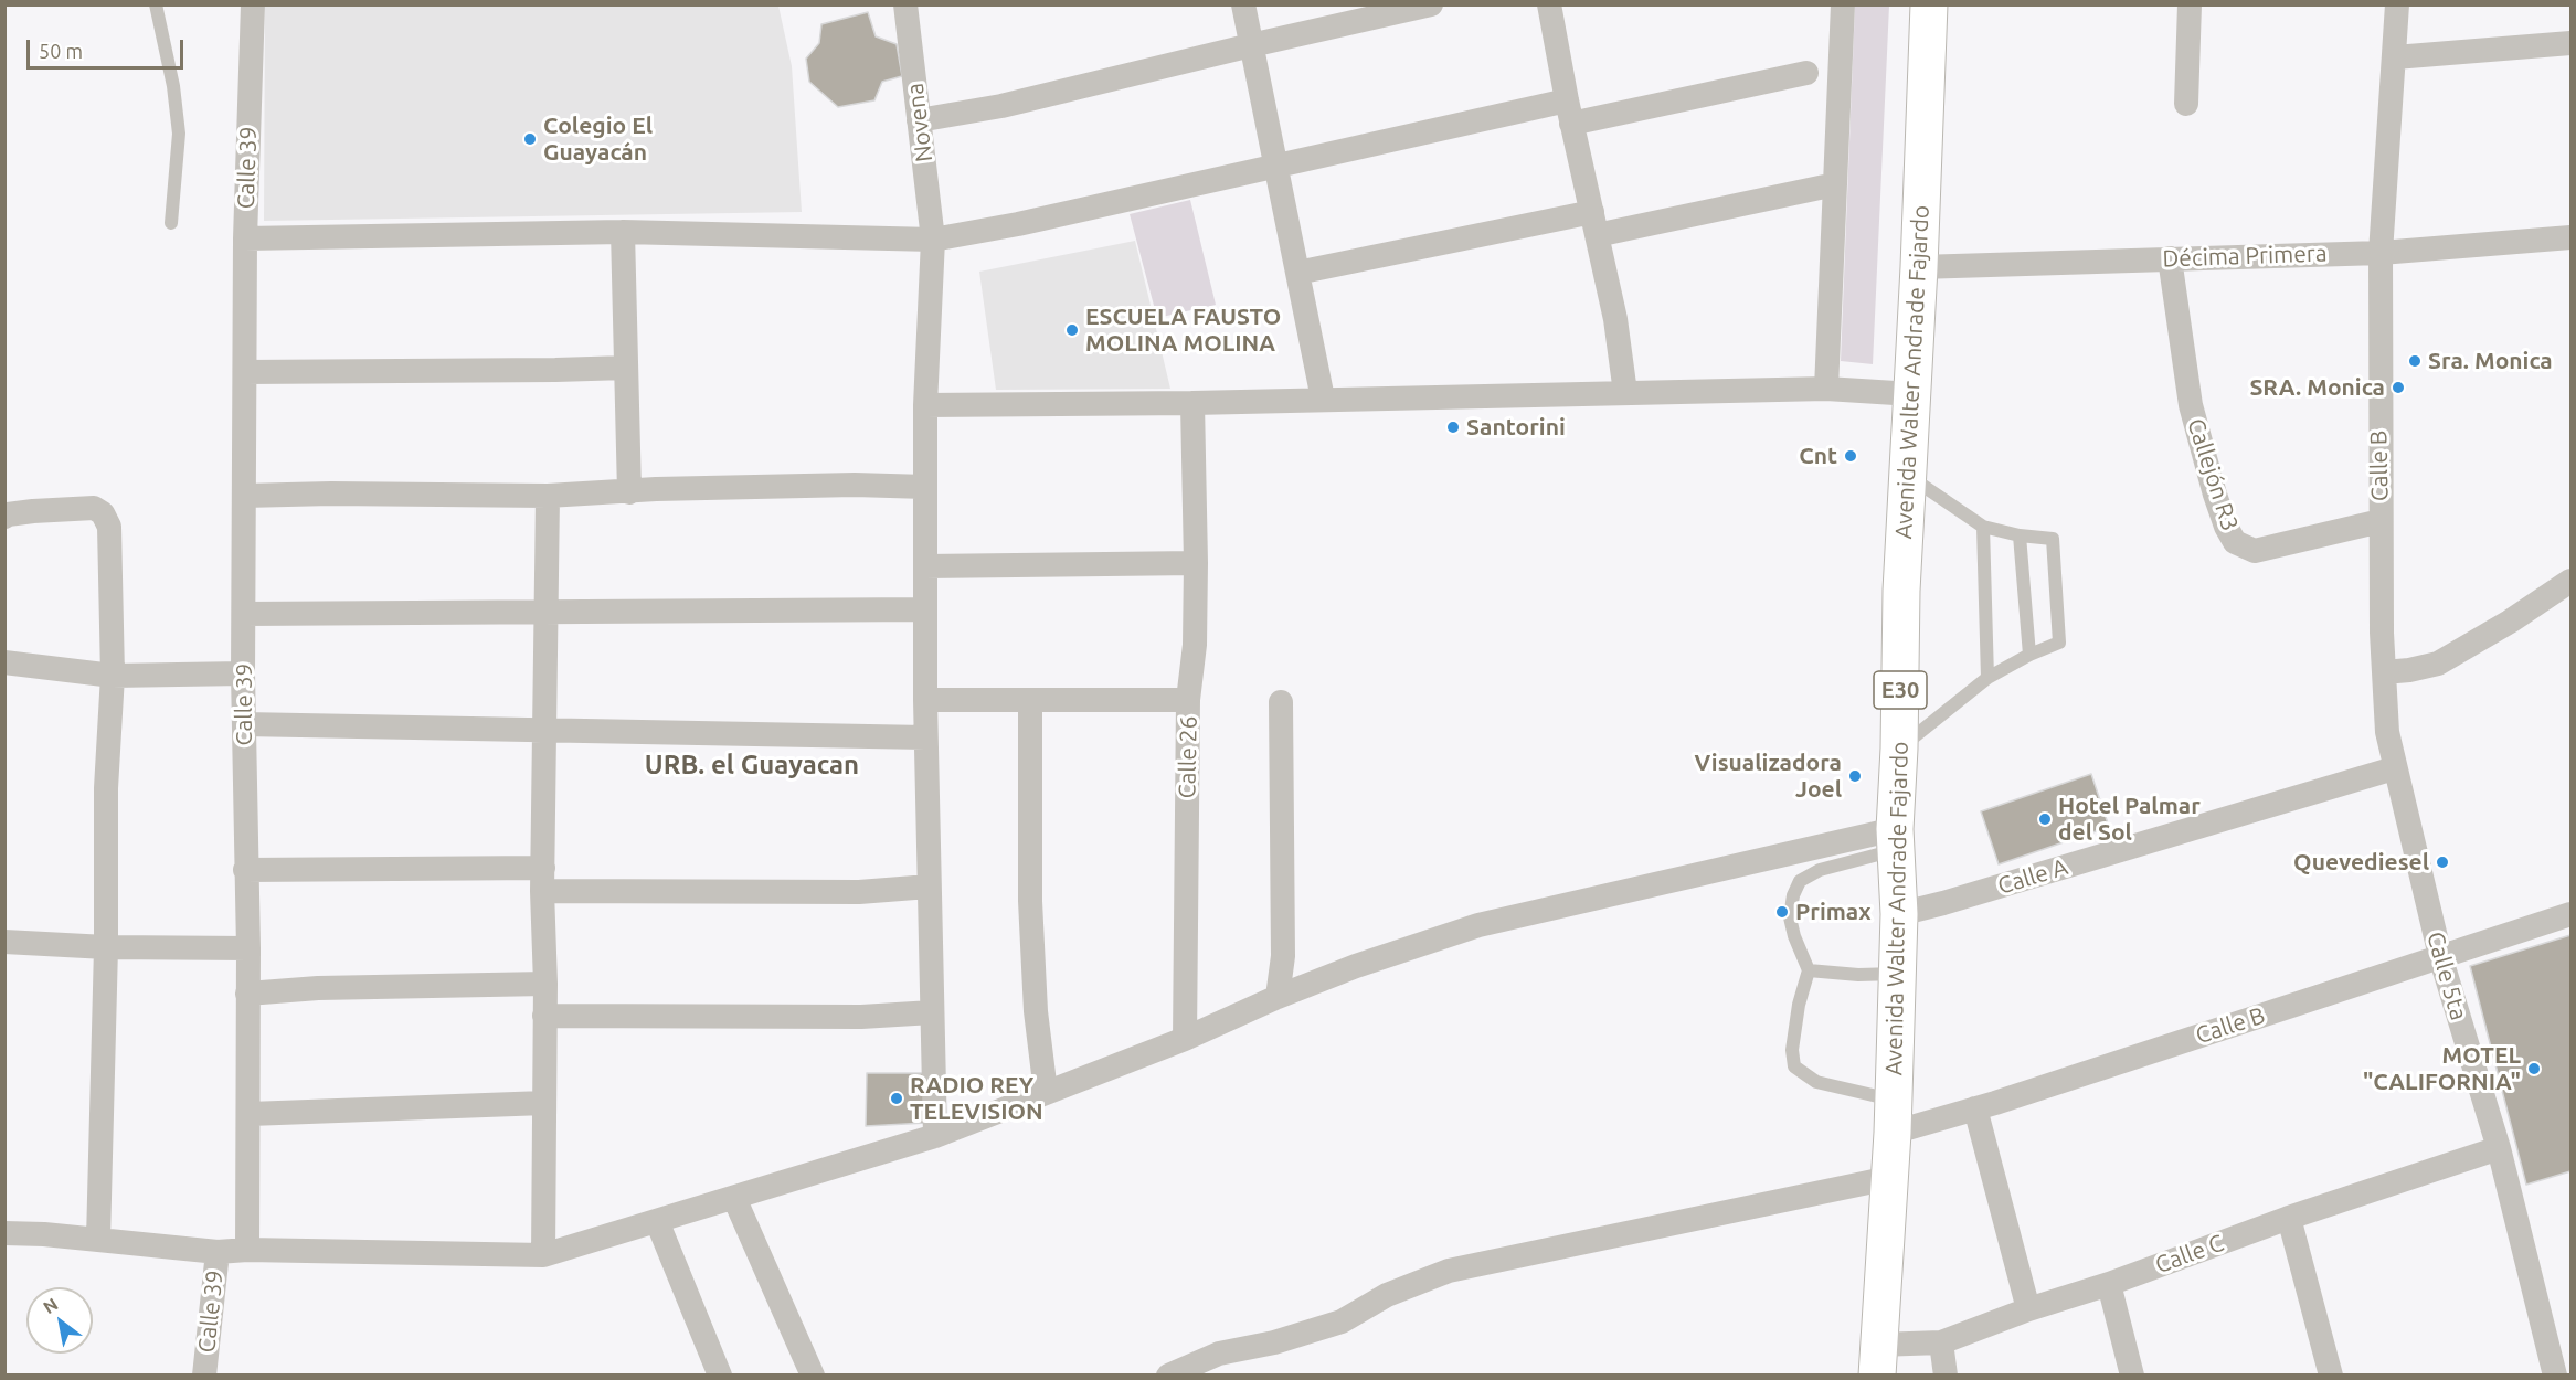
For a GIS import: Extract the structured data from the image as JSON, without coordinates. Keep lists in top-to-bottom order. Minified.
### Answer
{"streets":{"main road":["Avenida Walter Andrade Fajardo","E30"],"street":["Novena","Calle 39","Décima Primera","Calle B","Callejón R3","Calle 26","Calle A","Calle 5ta","Calle C"]},"crossings":[["Novena","Calle 26"],["Décima Primera","Avenida Walter Andrade Fajardo"],["Décima Primera","Calle B"],["Décima Primera","Callejón R3"],["Avenida Walter Andrade Fajardo","Calle B"],["Avenida Walter Andrade Fajardo","Calle A"],["Avenida Walter Andrade Fajardo","Calle C"],["Calle B","Callejón R3"],["Calle B","Calle A"],["Calle B","Calle 5ta"],["Calle A","Calle 5ta"],["Calle 5ta","Calle C"]],"districts":["URB. el Guayacan"],"places":["Colegio El Guayacán","ESCUELA FAUSTO MOLINA MOLINA","Sra. Monica","SRA. Monica","Santorini","Cnt","Visualizadora Joel","Hotel Palmar del Sol","Quevediesel","Primax","MOTEL \"CALIFORNIA\"","RADIO REY TELEVISION"],"scale_bar":"50 m","north":"top left"}
